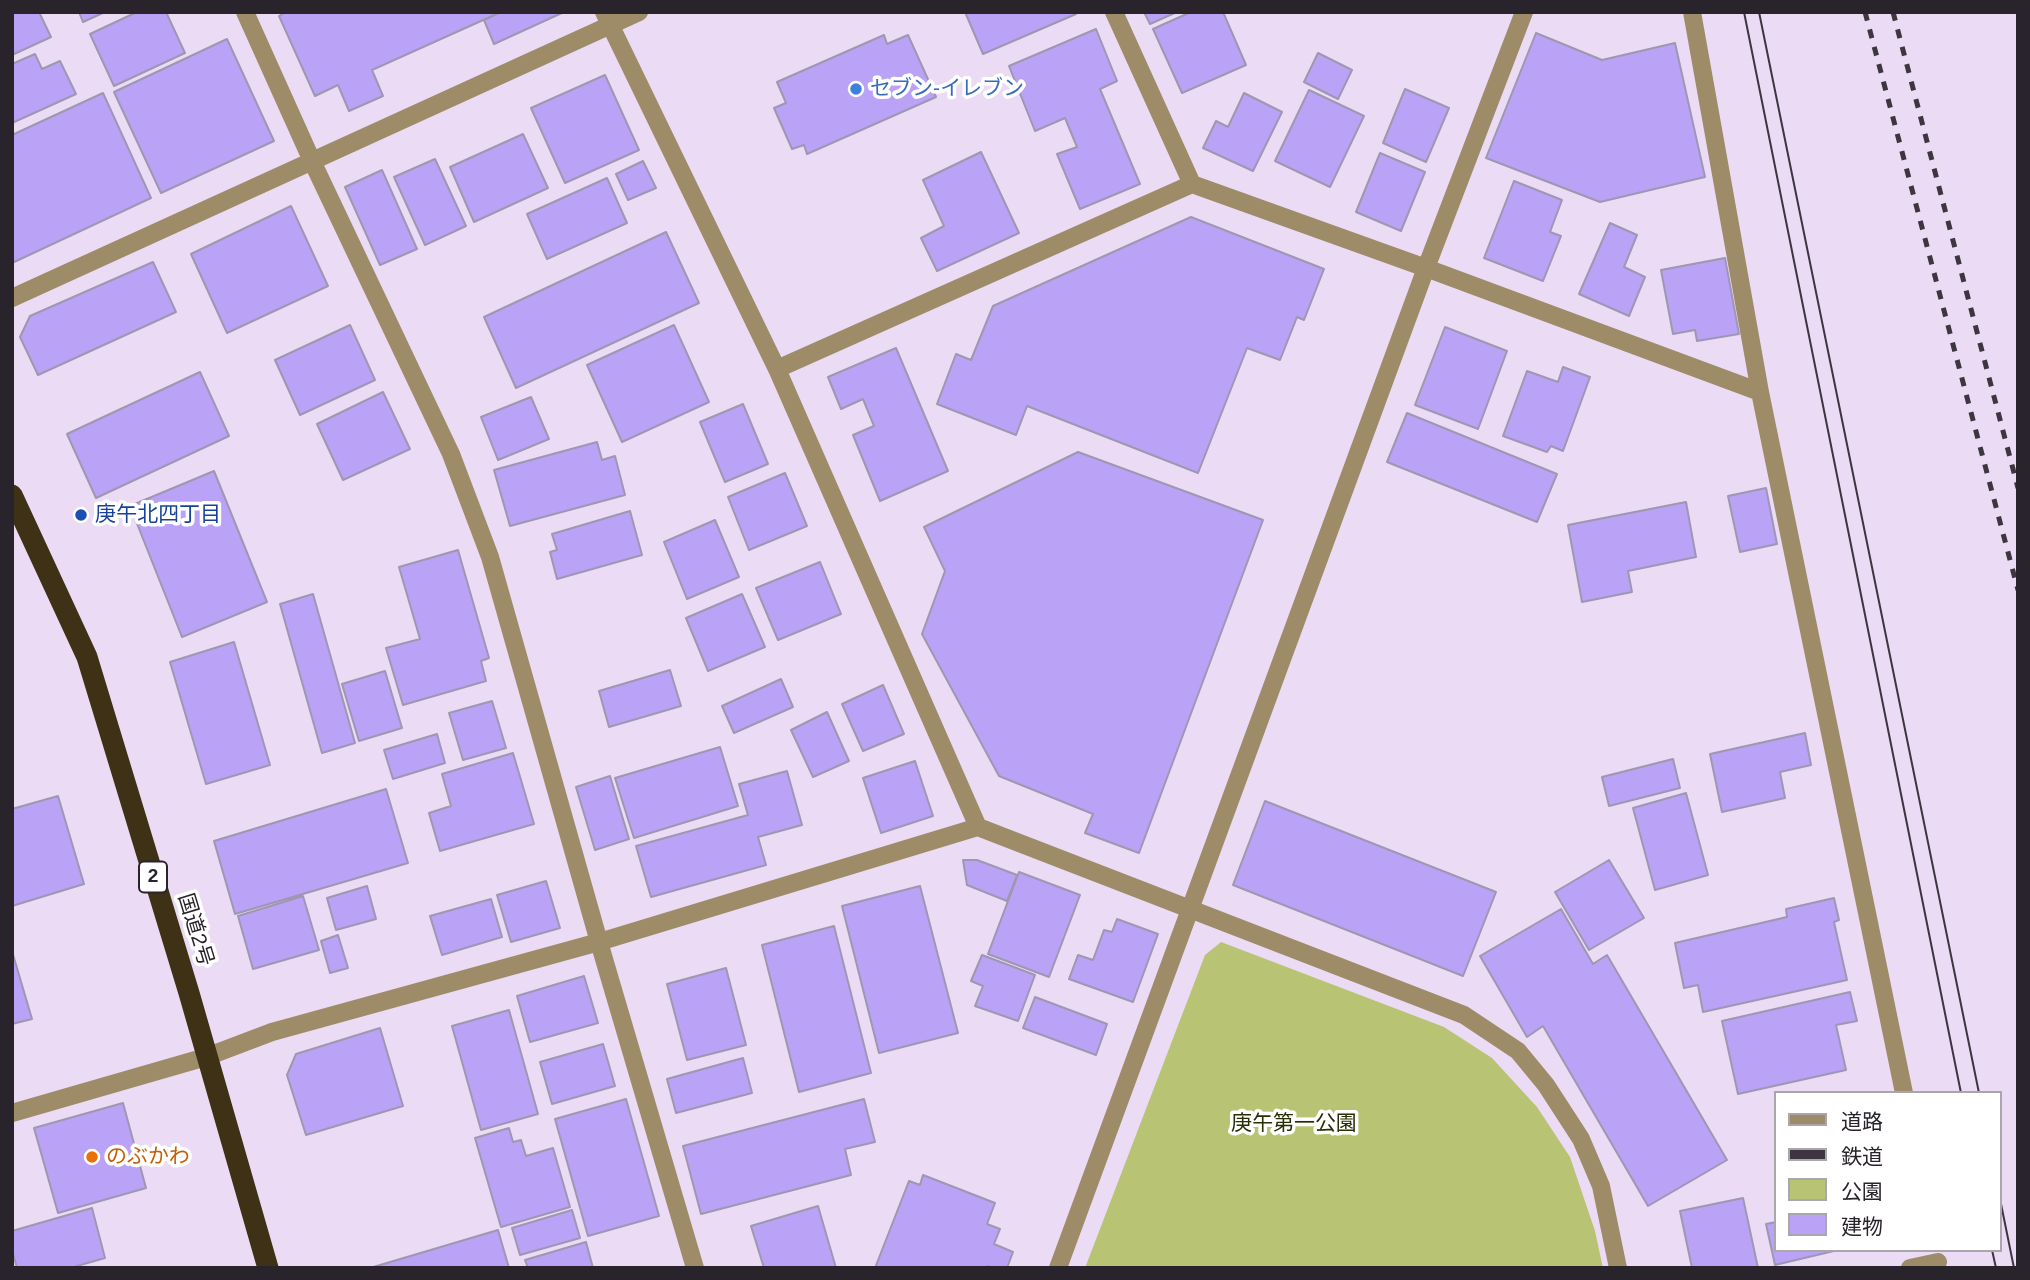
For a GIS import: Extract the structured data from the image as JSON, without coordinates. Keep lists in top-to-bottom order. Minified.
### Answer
{"streets":{"highway":["2","国道2号"]},"parks":["庚午第一公園"],"places":["セブン-イレブン","庚午北四丁目","のぶかわ"],"legend":["道路","鉄道","公園","建物"]}
